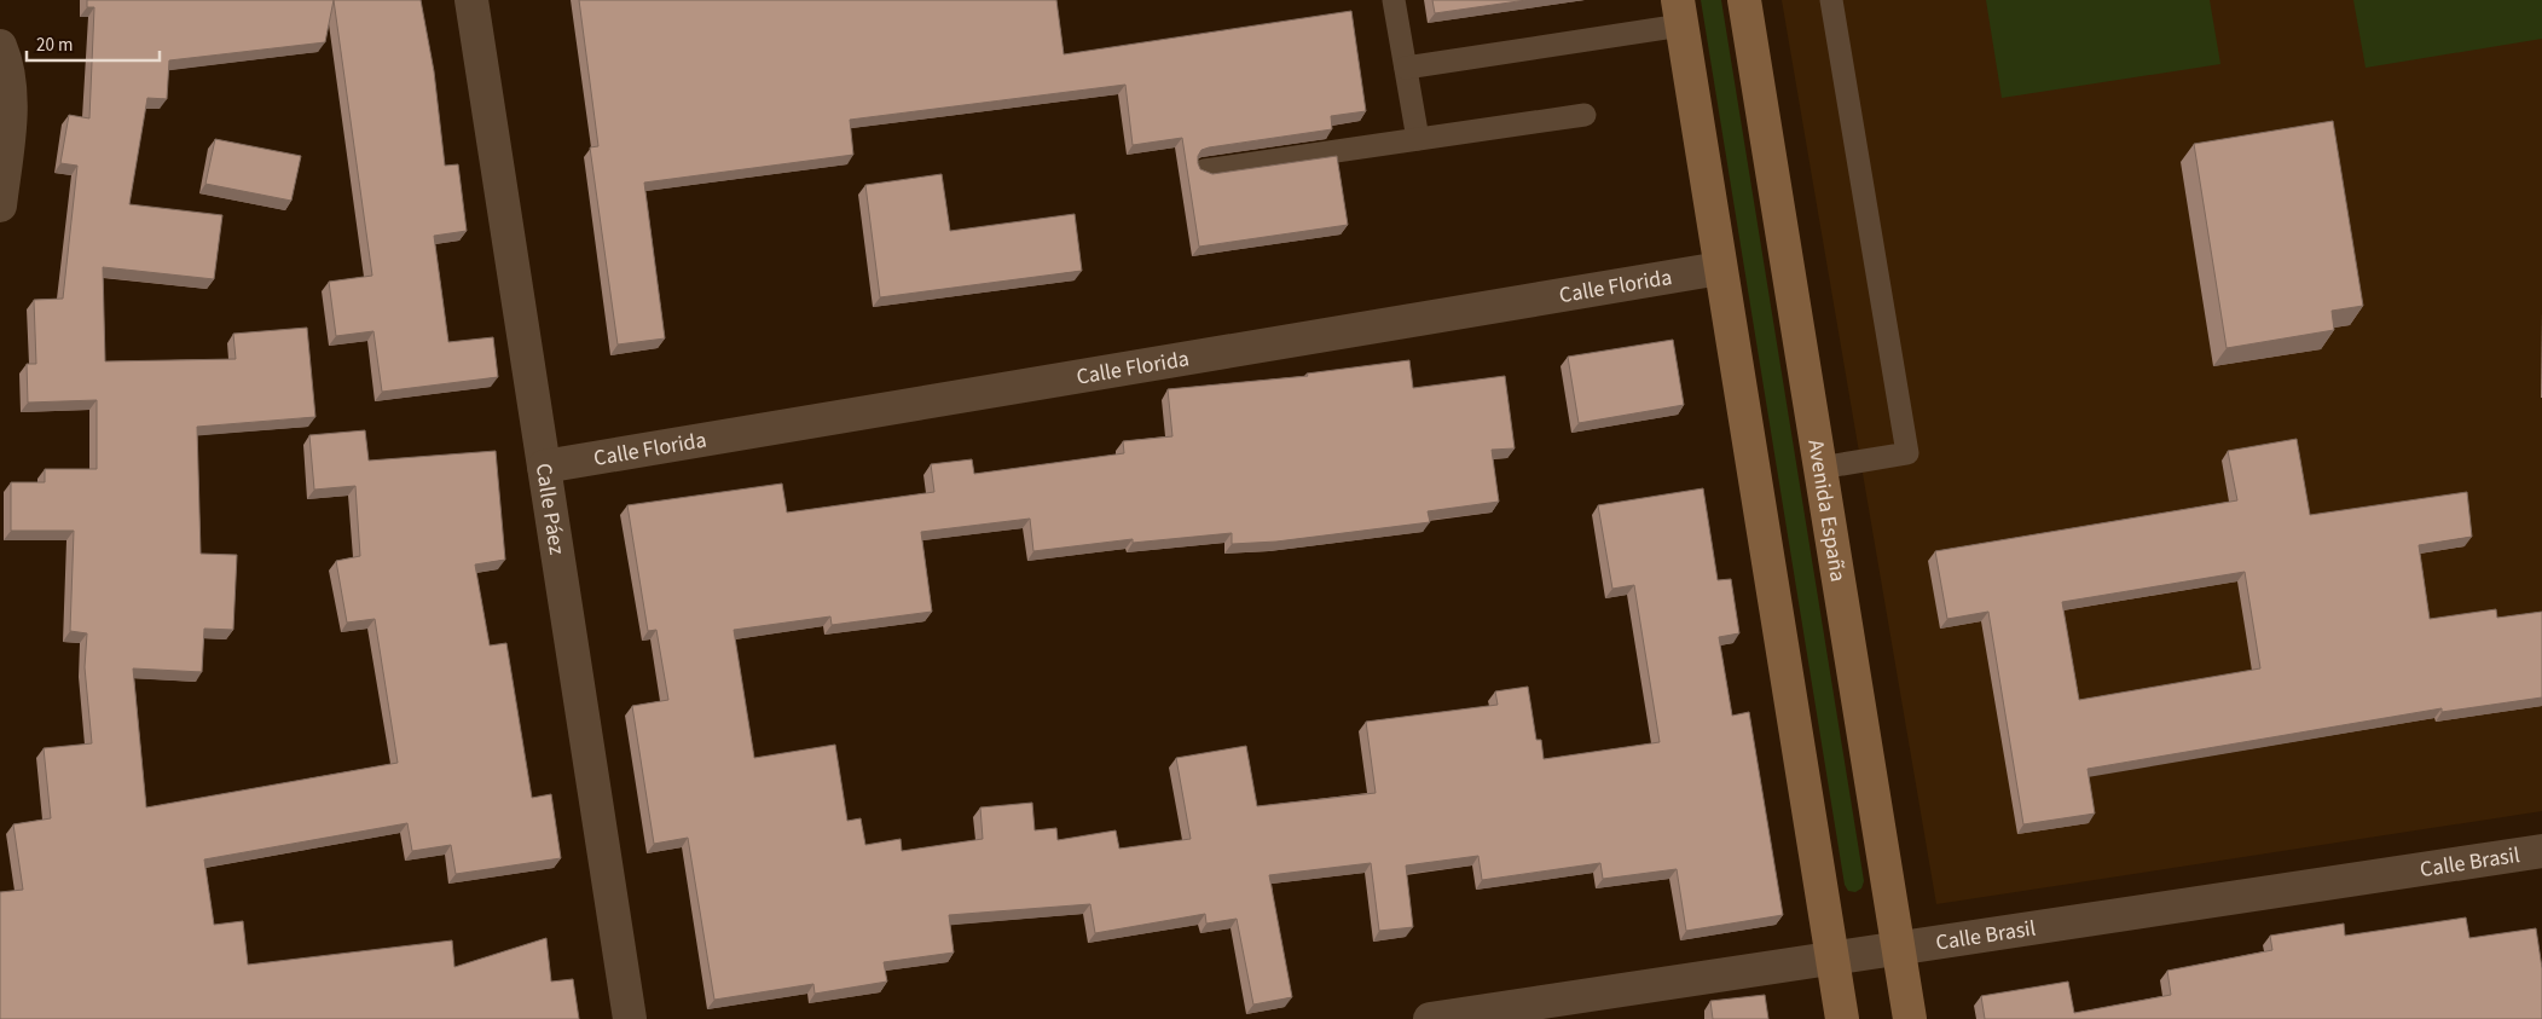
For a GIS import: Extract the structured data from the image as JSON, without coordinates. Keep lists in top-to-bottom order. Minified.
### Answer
{"streets":{"main road":["Avenida España"],"street":["Calle Florida","Calle Páez","Calle Brasil"]},"crossings":[["Calle Florida","Calle Páez"],["Avenida España","Calle Brasil"]],"scale_bar":"20 m"}
